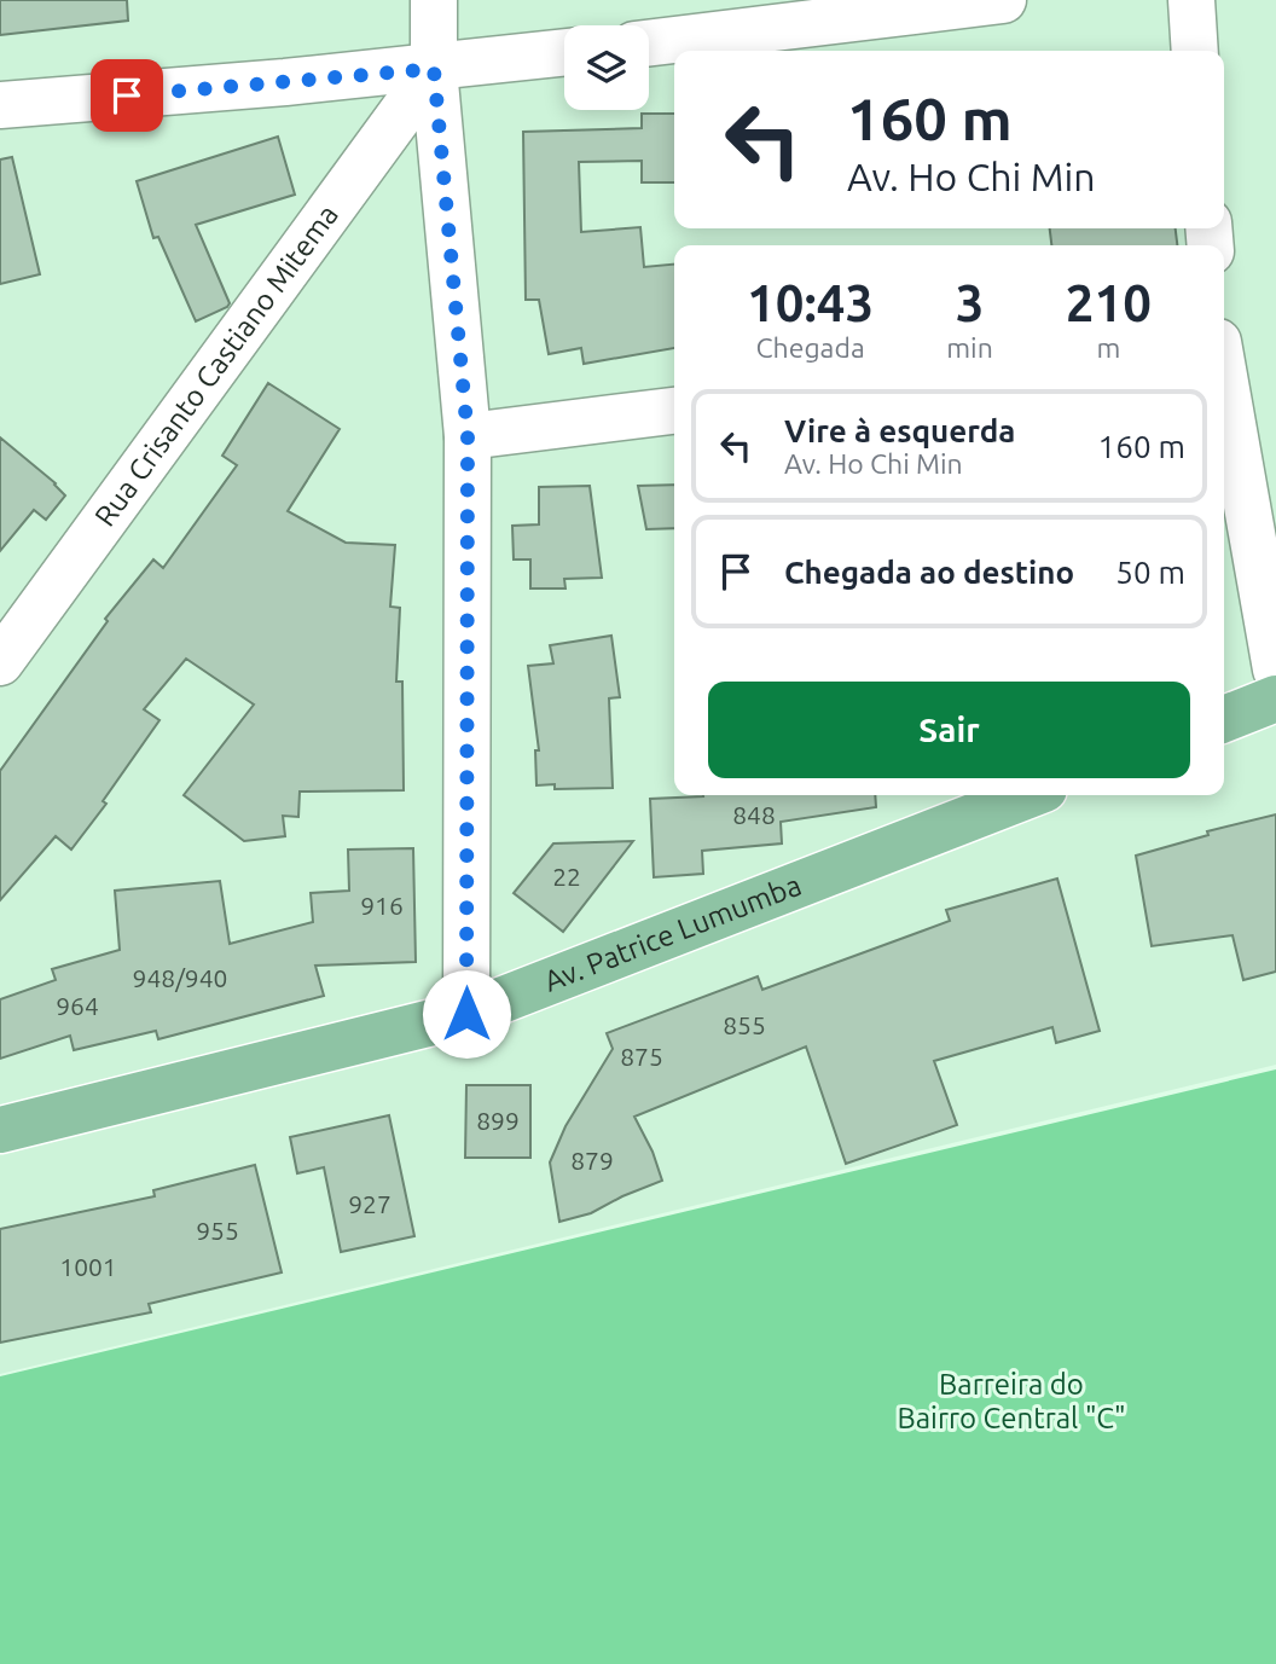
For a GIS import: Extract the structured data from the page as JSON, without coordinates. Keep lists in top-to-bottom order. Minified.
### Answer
{"streets":{"main road":["Av. Patrice Lumumba"],"street":["Rua Crisanto Castiano Mitema"]},"parks":["Barreira do Bairro Central \"C\""],"house_numbers":["848","22","916","948/940","964","855","875","899","879","927","955","1001"],"page":{"turn":["160 m","Av. Ho Chi Min"],"eta":["10:43","Chegada","3","min","210","m"],"list":[{"name":"Vire à esquerda","note":"Av. Ho Chi Min","value":"160 m"},{"name":"Chegada ao destino","value":"50 m"}],"buttons":"Sair"}}
